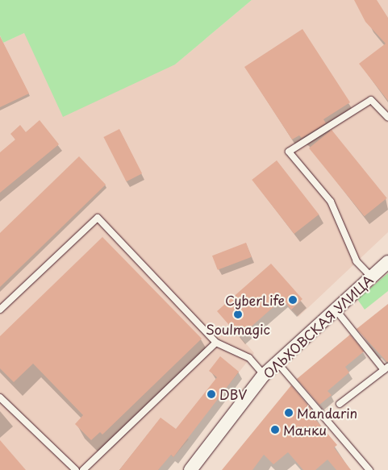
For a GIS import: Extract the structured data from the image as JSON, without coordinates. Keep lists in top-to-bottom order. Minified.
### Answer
{"streets":{"street":["ОЛЬХОВСКАЯ УЛИЦА"]},"places":["CyberLife","Soulmagic","DBV","Mandarin","Манки"]}
